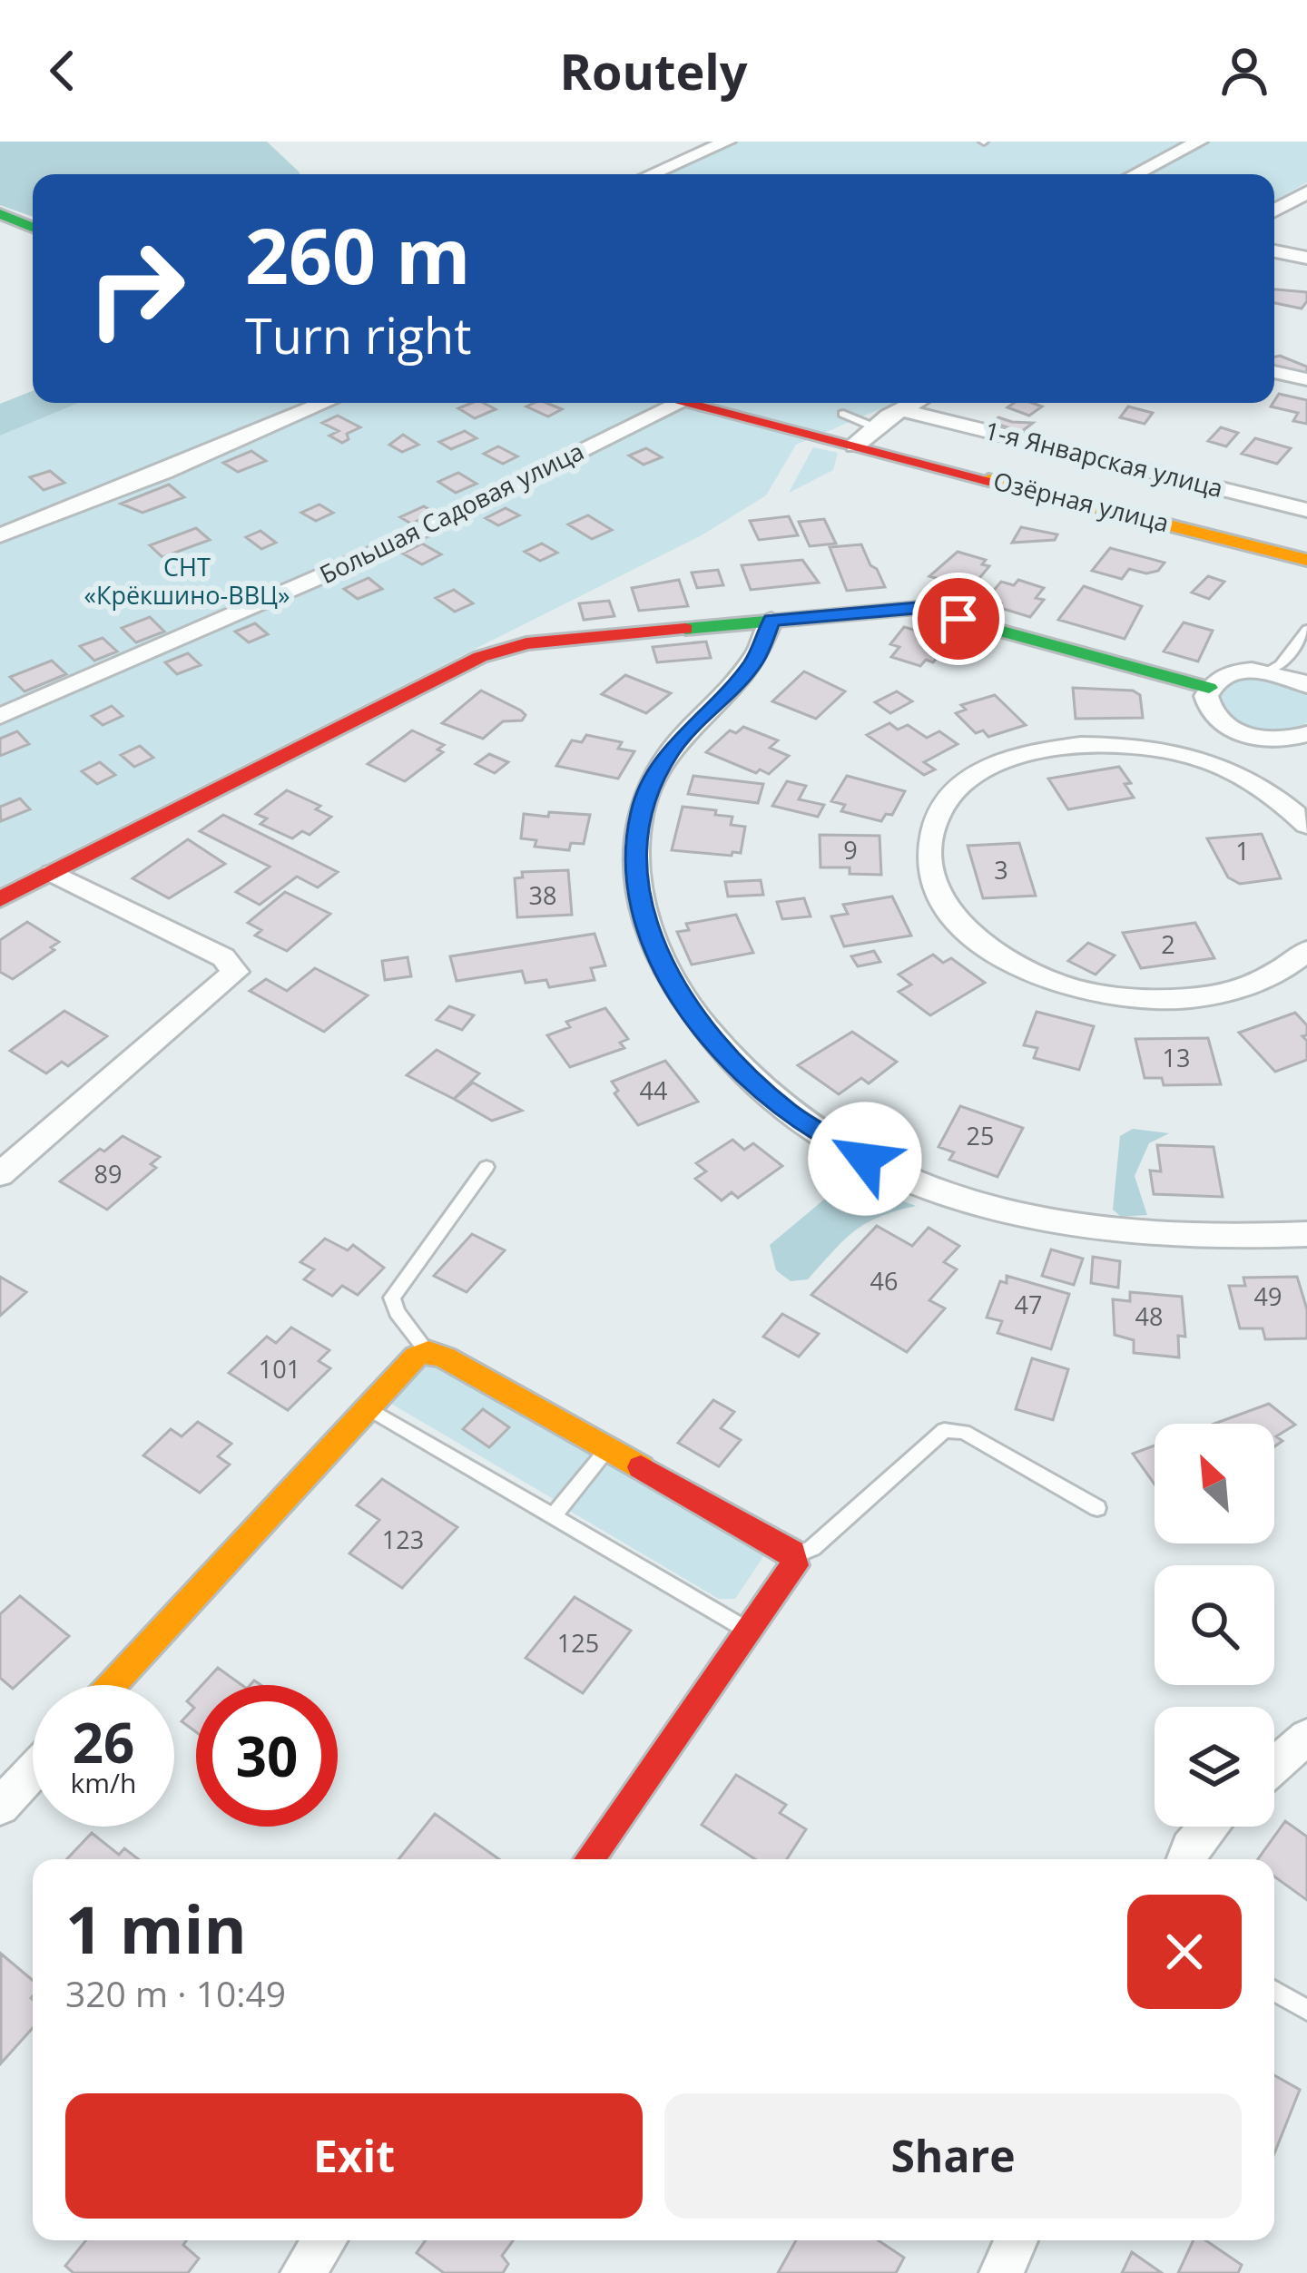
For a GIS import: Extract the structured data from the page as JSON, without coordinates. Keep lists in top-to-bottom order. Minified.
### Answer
{"streets":{"street":["1-я Январская улица","Озёрная улица","Большая Садовая улица"]},"parks":["СНТ «Крёкшино-ВВЦ»"],"house_numbers":["9","1","3","38","2","13","44","25","89","46","49","47","48","101","123","125"],"north":"top left","page":{"header":"Routely","turn":["260 m","Turn right"],"speed":"26 km/h","limit":"30","heading":["1 min","320 m · 10:49"],"buttons":["Exit","Share"]}}
